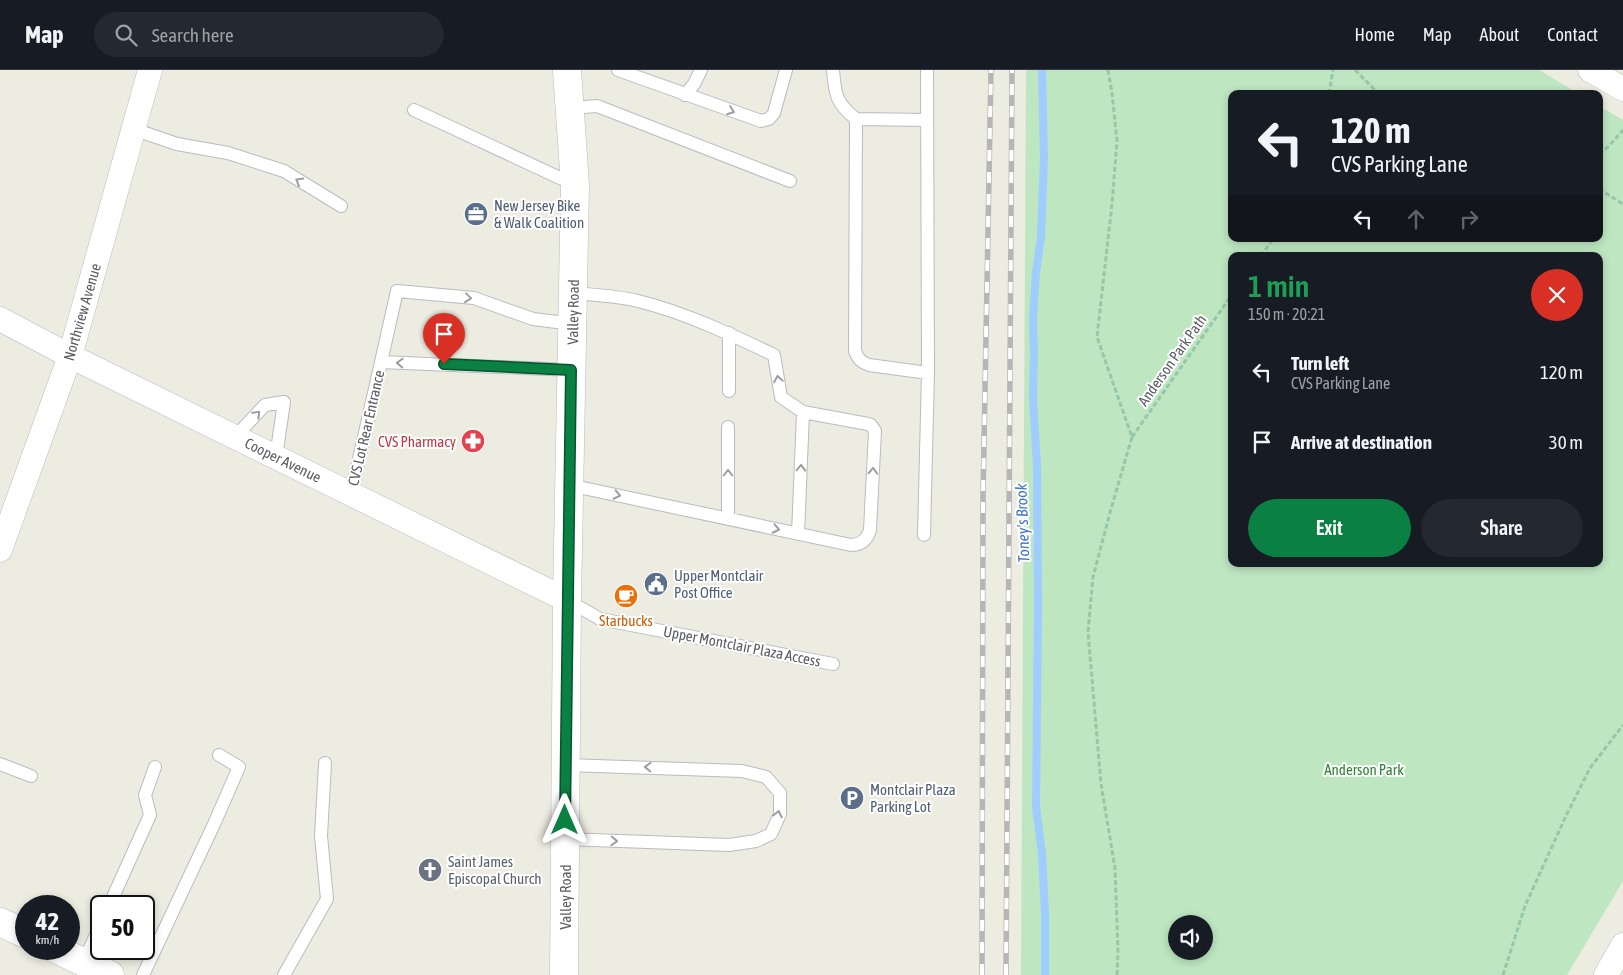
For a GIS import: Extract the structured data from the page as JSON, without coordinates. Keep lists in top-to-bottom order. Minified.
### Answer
{"streets":{"main road":["Valley Road"],"street":["Northview Avenue","Cooper Avenue"],"lane":["CVS Lot Rear Entrance","Upper Montclair Plaza Access"],"path":["Anderson Park Path"]},"crossings":[["Northview Avenue","Cooper Avenue"],["Valley Road","CVS Lot Rear Entrance"],["Valley Road","Cooper Avenue"],["Valley Road","Upper Montclair Plaza Access"],["CVS Lot Rear Entrance","Cooper Avenue"],["Cooper Avenue","Upper Montclair Plaza Access"]],"water":["Toney's Brook"],"parks":["Anderson Park"],"places":{"office":["New Jersey Bike & Walk Coalition"],"pharmacy":["CVS Pharmacy"],"public building":["Upper Montclair Post Office"],"cafe":["Starbucks"],"parking":["Montclair Plaza Parking Lot"],"church":["Saint James Episcopal Church"]},"page":{"header":"Map","search":"Search here","nav":["Home","Map","About","Contact"],"turn":["120 m","CVS Parking Lane"],"heading":["1 min","150 m · 20:21"],"list":[{"name":"Turn left","note":"CVS Parking Lane","value":"120 m"},{"name":"Arrive at destination","value":"30 m"}],"buttons":["Exit","Share"],"speed":"42 km/h","limit":"50"}}
